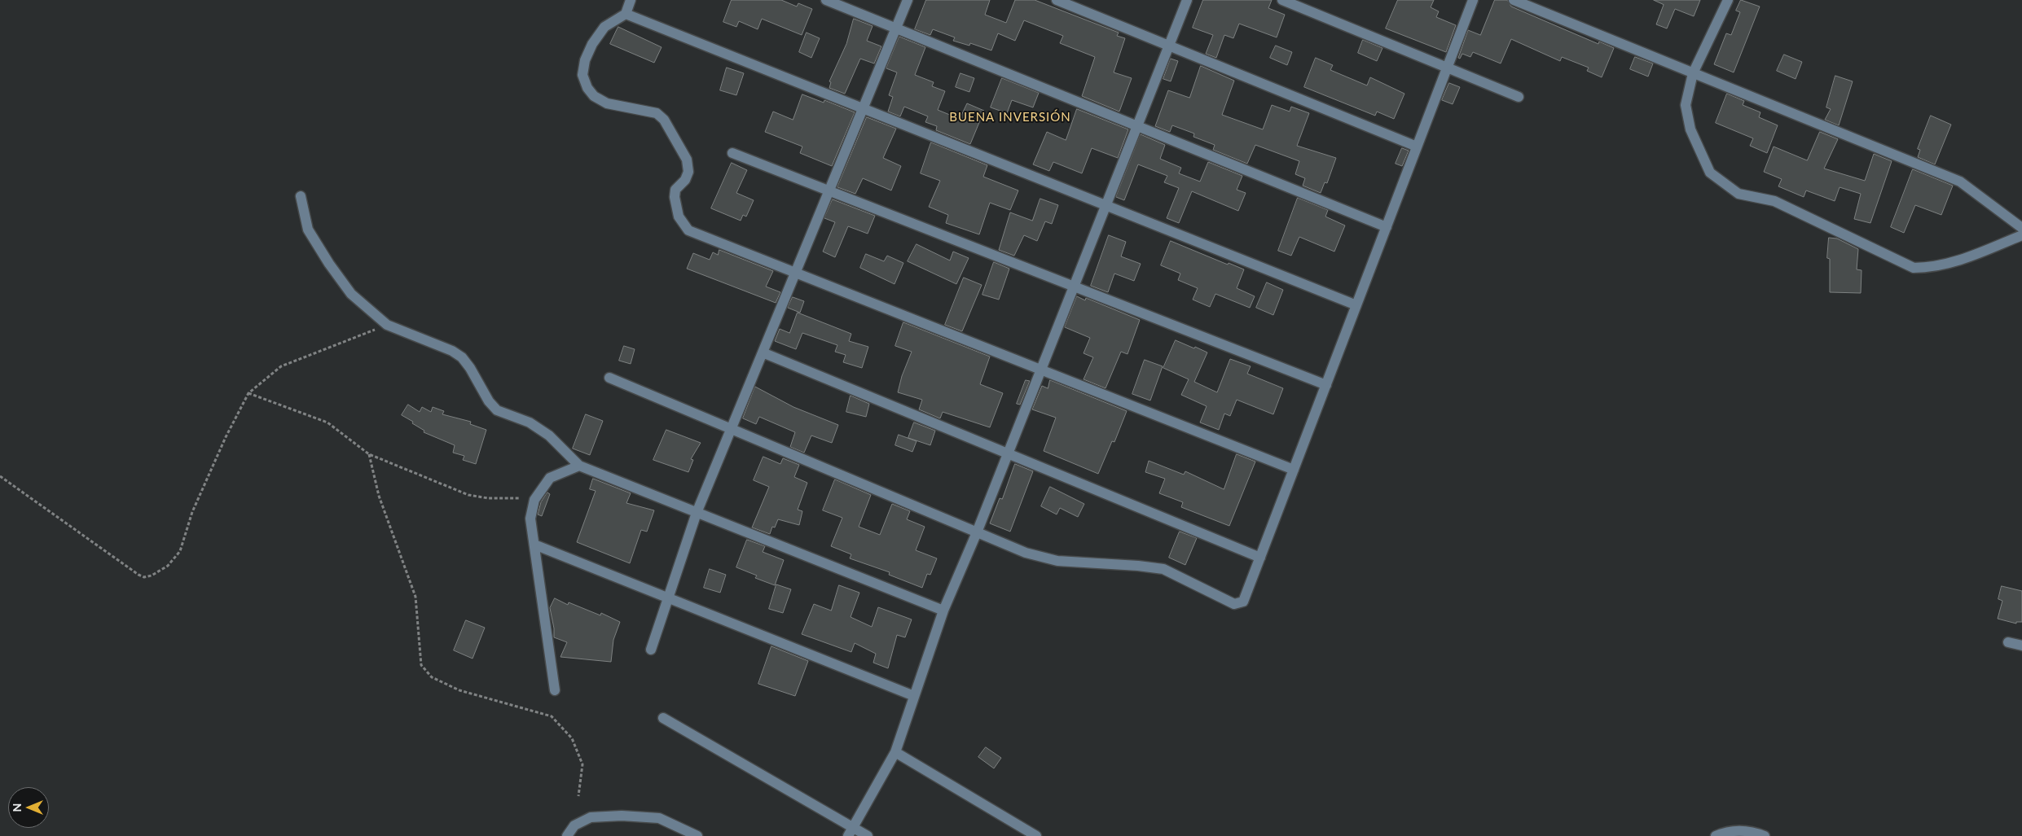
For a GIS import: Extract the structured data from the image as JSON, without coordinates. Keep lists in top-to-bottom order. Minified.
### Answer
{"districts":["BUENA INVERSIÓN"],"north":"left"}
